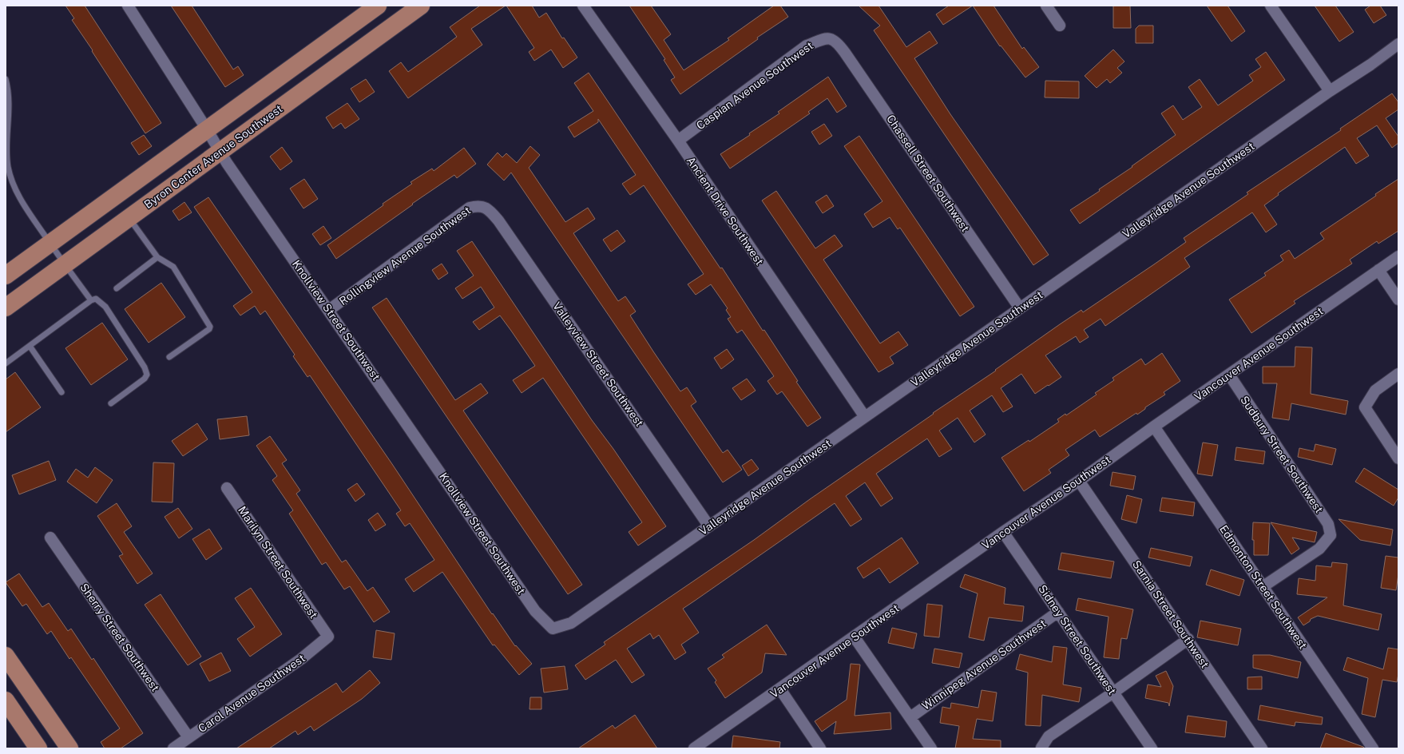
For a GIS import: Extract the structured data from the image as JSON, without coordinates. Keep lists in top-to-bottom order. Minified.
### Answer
{"streets":{"main road":["Byron Center Avenue Southwest"],"street":["Caspian Avenue Southwest","Chassell Street Southwest","Valleyridge Avenue Southwest","Ancient Drive Southwest","Rollingview Avenue Southwest","Knollview Street Southwest","Vancouver Avenue Southwest","Valleyview Street Southwest","Sudbury Street Southwest","Marilyn Street Southwest","Edmonton Street Southwest","Sarnia Street Southwest","Sherry Street Southwest","Sidney Street Southwest","Winnipeg Avenue Southwest","Carol Avenue Southwest"]},"crossings":[["Caspian Avenue Southwest","Chassell Street Southwest"],["Caspian Avenue Southwest","Ancient Drive Southwest"],["Byron Center Avenue Southwest","Knollview Street Southwest"],["Chassell Street Southwest","Valleyridge Avenue Southwest"],["Valleyridge Avenue Southwest","Ancient Drive Southwest"],["Valleyridge Avenue Southwest","Knollview Street Southwest"],["Valleyridge Avenue Southwest","Valleyview Street Southwest"],["Rollingview Avenue Southwest","Knollview Street Southwest"],["Rollingview Avenue Southwest","Valleyview Street Southwest"],["Vancouver Avenue Southwest","Sudbury Street Southwest"],["Vancouver Avenue Southwest","Edmonton Street Southwest"],["Vancouver Avenue Southwest","Sarnia Street Southwest"],["Vancouver Avenue Southwest","Sidney Street Southwest"],["Sudbury Street Southwest","Edmonton Street Southwest"],["Marilyn Street Southwest","Carol Avenue Southwest"],["Sherry Street Southwest","Carol Avenue Southwest"],["Sidney Street Southwest","Winnipeg Avenue Southwest"]]}
